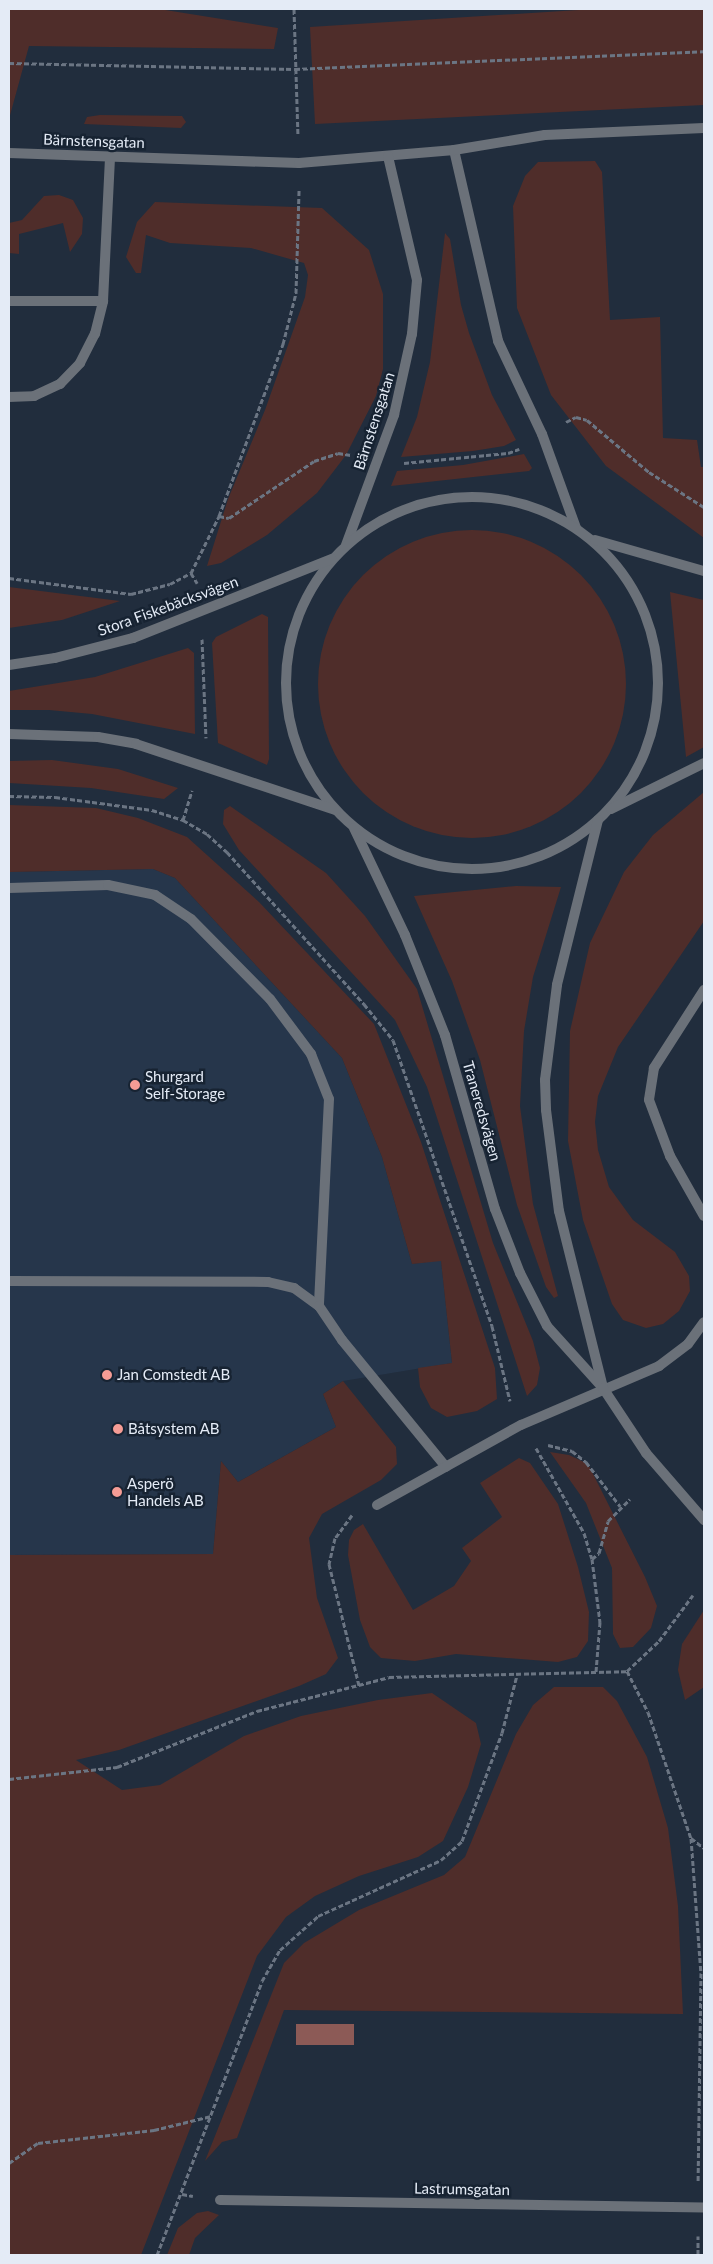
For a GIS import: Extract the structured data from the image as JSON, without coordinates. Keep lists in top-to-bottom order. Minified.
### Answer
{"streets":{"street":["Bärnstensgatan","Stora Fiskebäcksvägen","Traneredsvägen","Lastrumsgatan"]},"places":["Shurgard Self-Storage","Jan Comstedt AB","Båtsystem AB","Asperö Handels AB"]}
